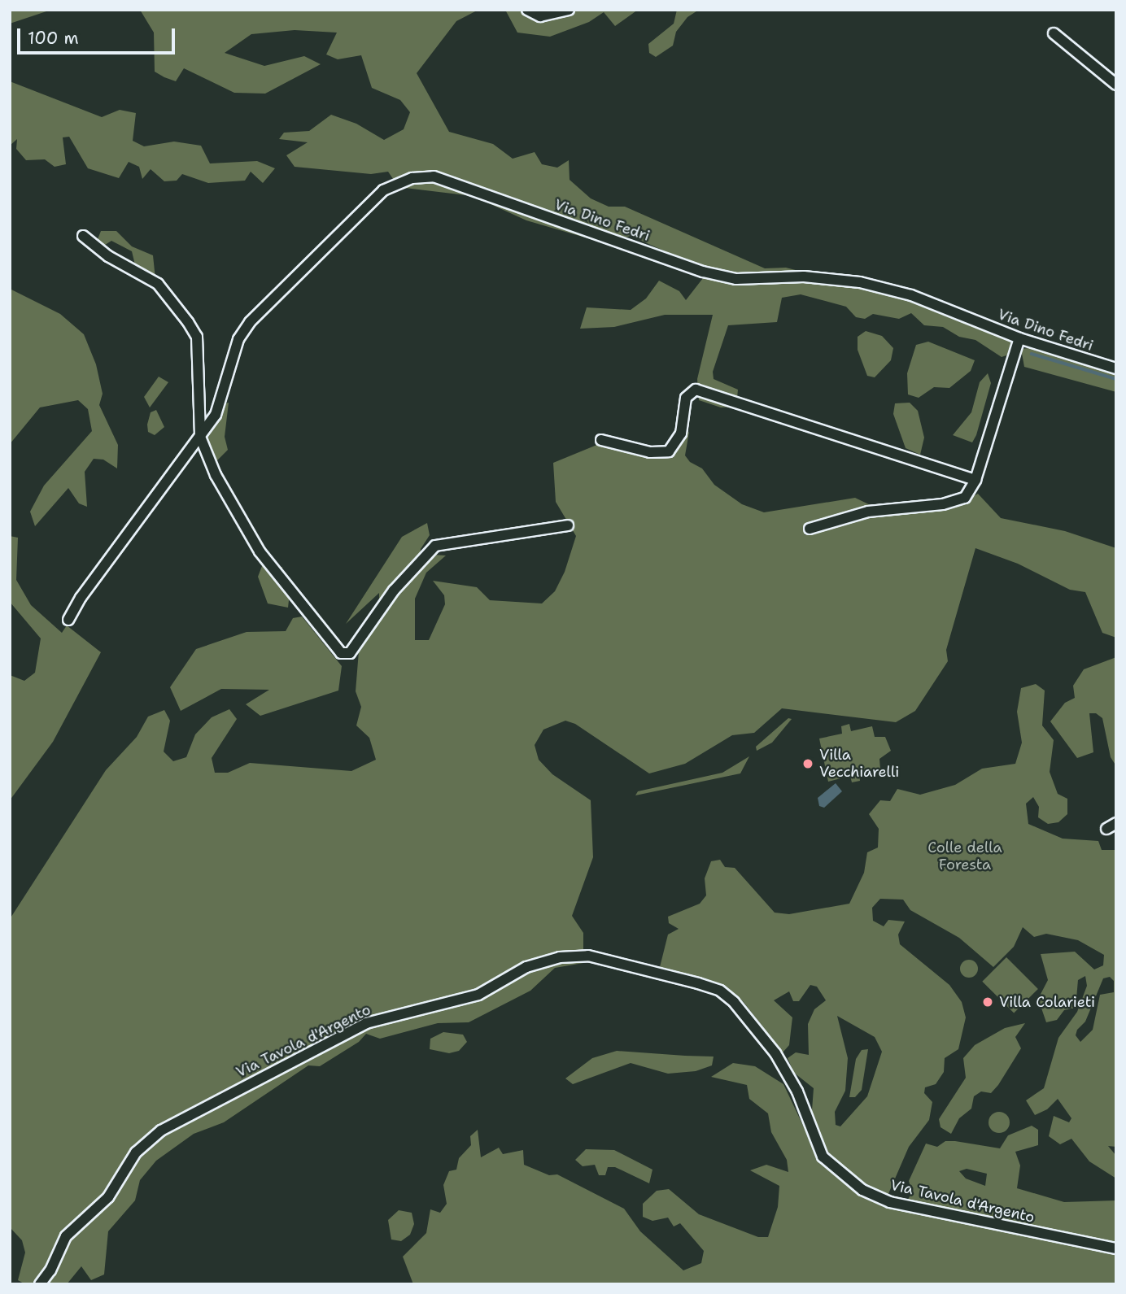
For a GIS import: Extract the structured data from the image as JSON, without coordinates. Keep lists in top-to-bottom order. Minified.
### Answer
{"streets":{"street":["Via Dino Fedri","Via Tavola d'Argento"]},"parks":["Colle della Foresta"],"places":["Villa Vecchiarelli","Villa Colarieti"],"scale_bar":"100 m"}
